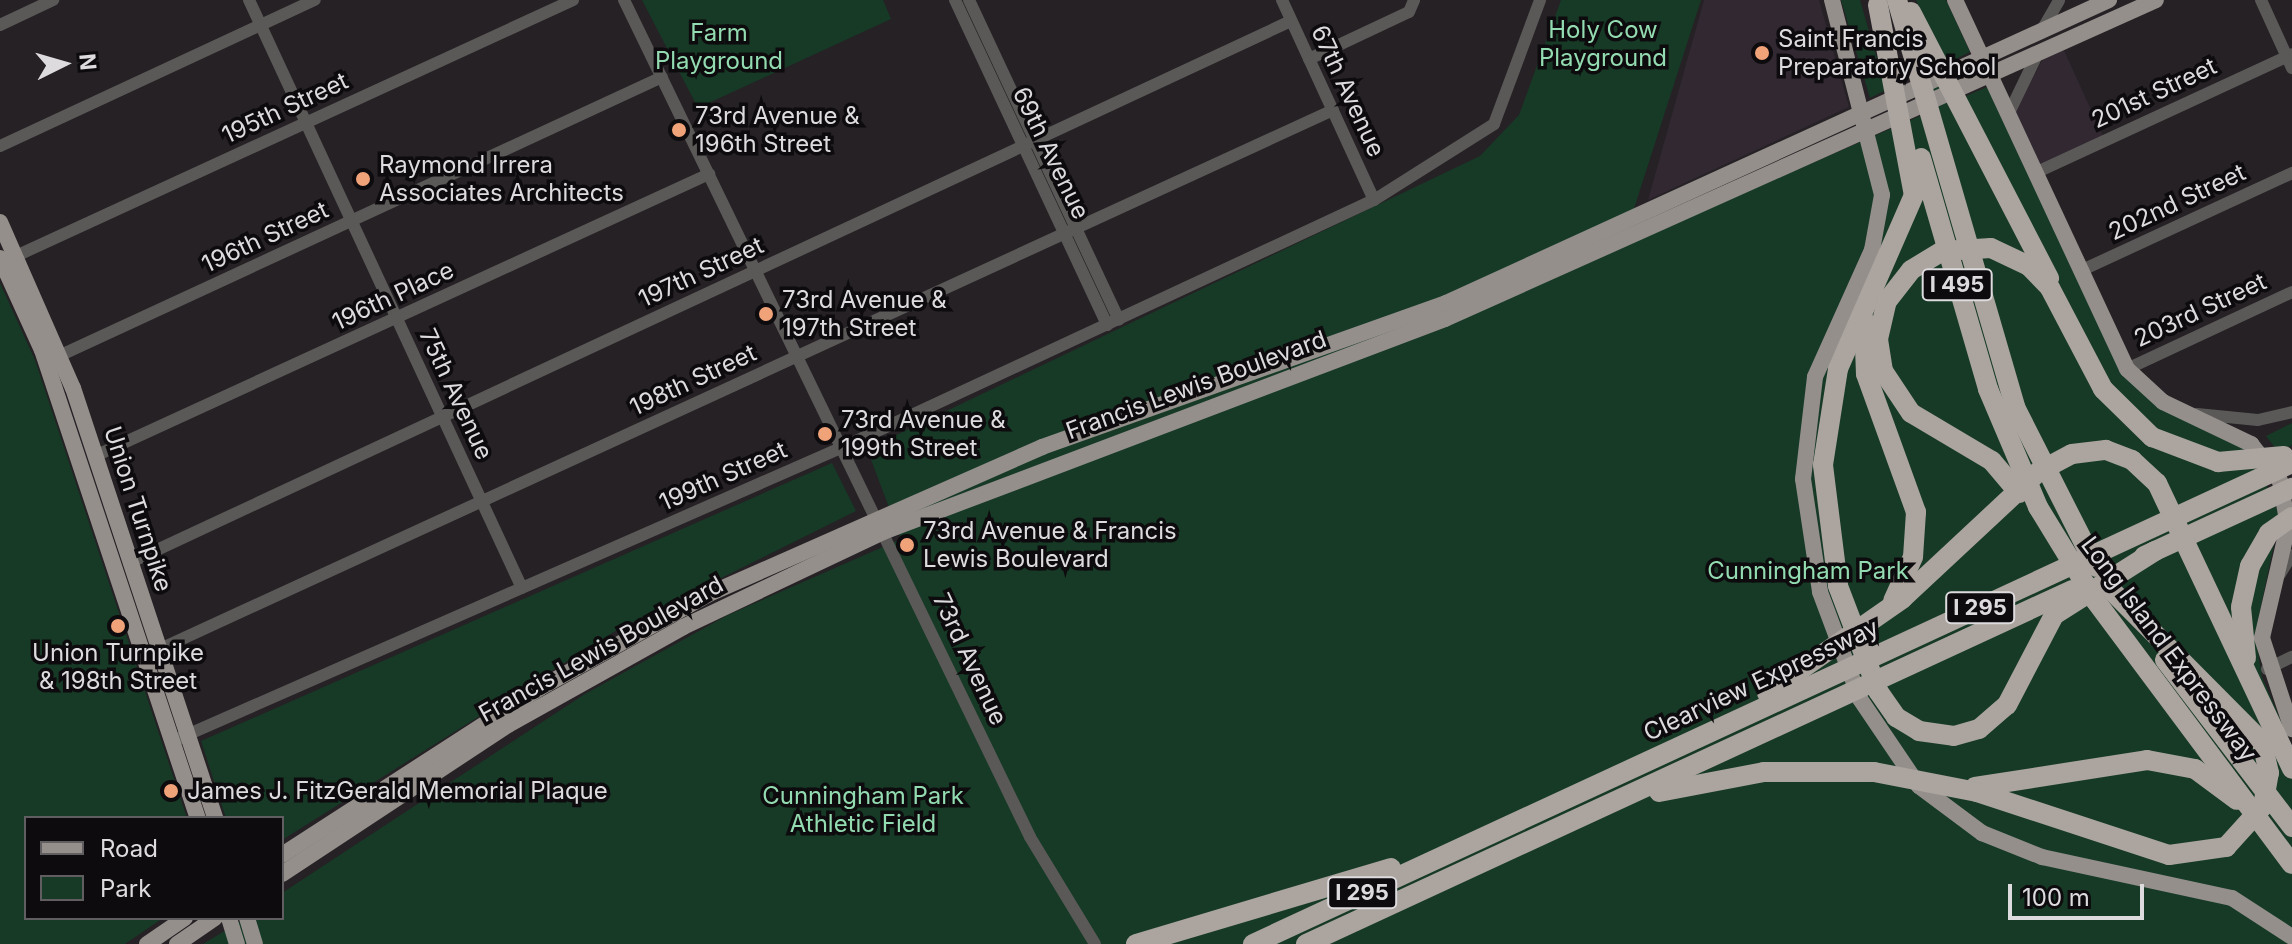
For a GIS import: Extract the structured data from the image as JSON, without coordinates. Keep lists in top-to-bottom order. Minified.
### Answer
{"streets":{"highway":["I 495","I 295","Long Island Expressway","Clearview Expressway"],"main road":["Francis Lewis Boulevard","Union Turnpike"],"street":["67th Avenue","201st Street","195th Street","69th Avenue","202nd Street","196th Street","197th Street","196th Place","203rd Street","198th Street","75th Avenue","199th Street","73rd Avenue"]},"crossings":[["67th Avenue","197th Street"],["67th Avenue","198th Street"],["67th Avenue","199th Street"],["195th Street","75th Avenue"],["195th Street","Union Turnpike"],["69th Avenue","197th Street"],["69th Avenue","198th Street"],["69th Avenue","199th Street"],["196th Street","75th Avenue"],["196th Street","Union Turnpike"],["196th Street","73rd Avenue"],["197th Street","75th Avenue"],["197th Street","Union Turnpike"],["197th Street","73rd Avenue"],["196th Place","75th Avenue"],["196th Place","Union Turnpike"],["196th Place","73rd Avenue"],["198th Street","75th Avenue"],["198th Street","Union Turnpike"],["198th Street","73rd Avenue"],["Francis Lewis Boulevard","73rd Avenue"],["75th Avenue","199th Street"],["199th Street","Union Turnpike"],["199th Street","73rd Avenue"]],"parks":["Holy Cow Playground","Farm Playground","Cunningham Park","Cunningham Park Athletic Field"],"places":["Saint Francis Preparatory School","73rd Avenue & 196th Street","Raymond Irrera Associates Architects","73rd Avenue & 197th Street","73rd Avenue & 199th Street","73rd Avenue & Francis Lewis Boulevard","Union Turnpike & 198th Street","James J. FitzGerald Memorial Plaque"],"legend":["Road","Park"],"scale_bar":"100 m","north":"right"}
